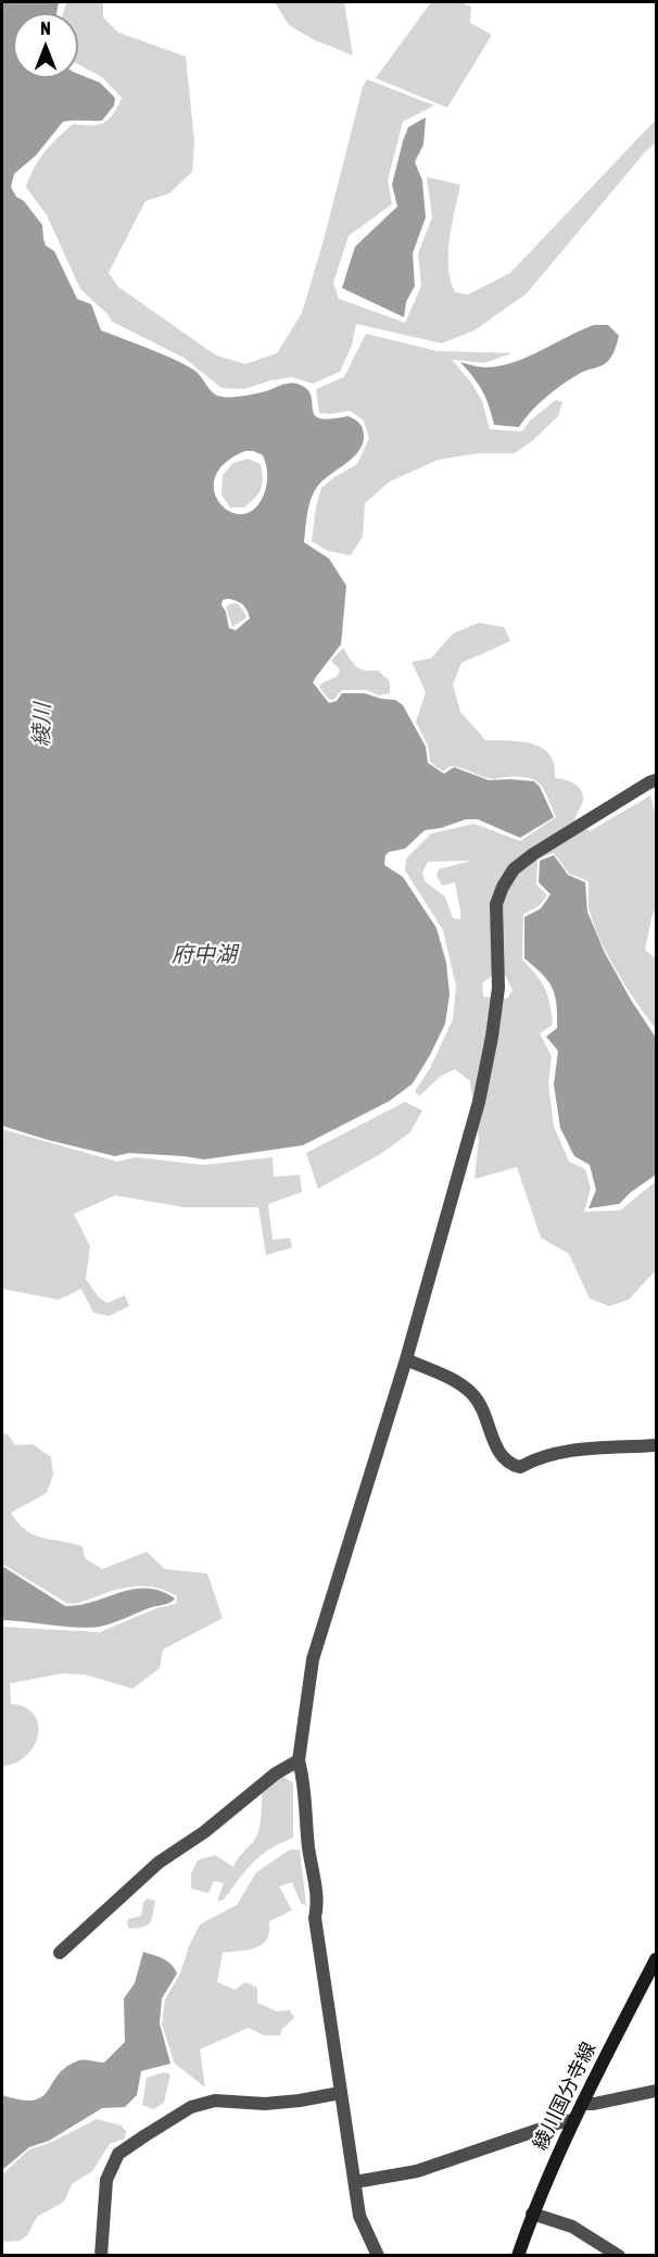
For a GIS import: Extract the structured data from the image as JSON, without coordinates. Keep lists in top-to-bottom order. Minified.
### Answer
{"streets":{"main road":["綾川国分寺線"]},"water":["綾川","府中湖"],"north":"top"}
